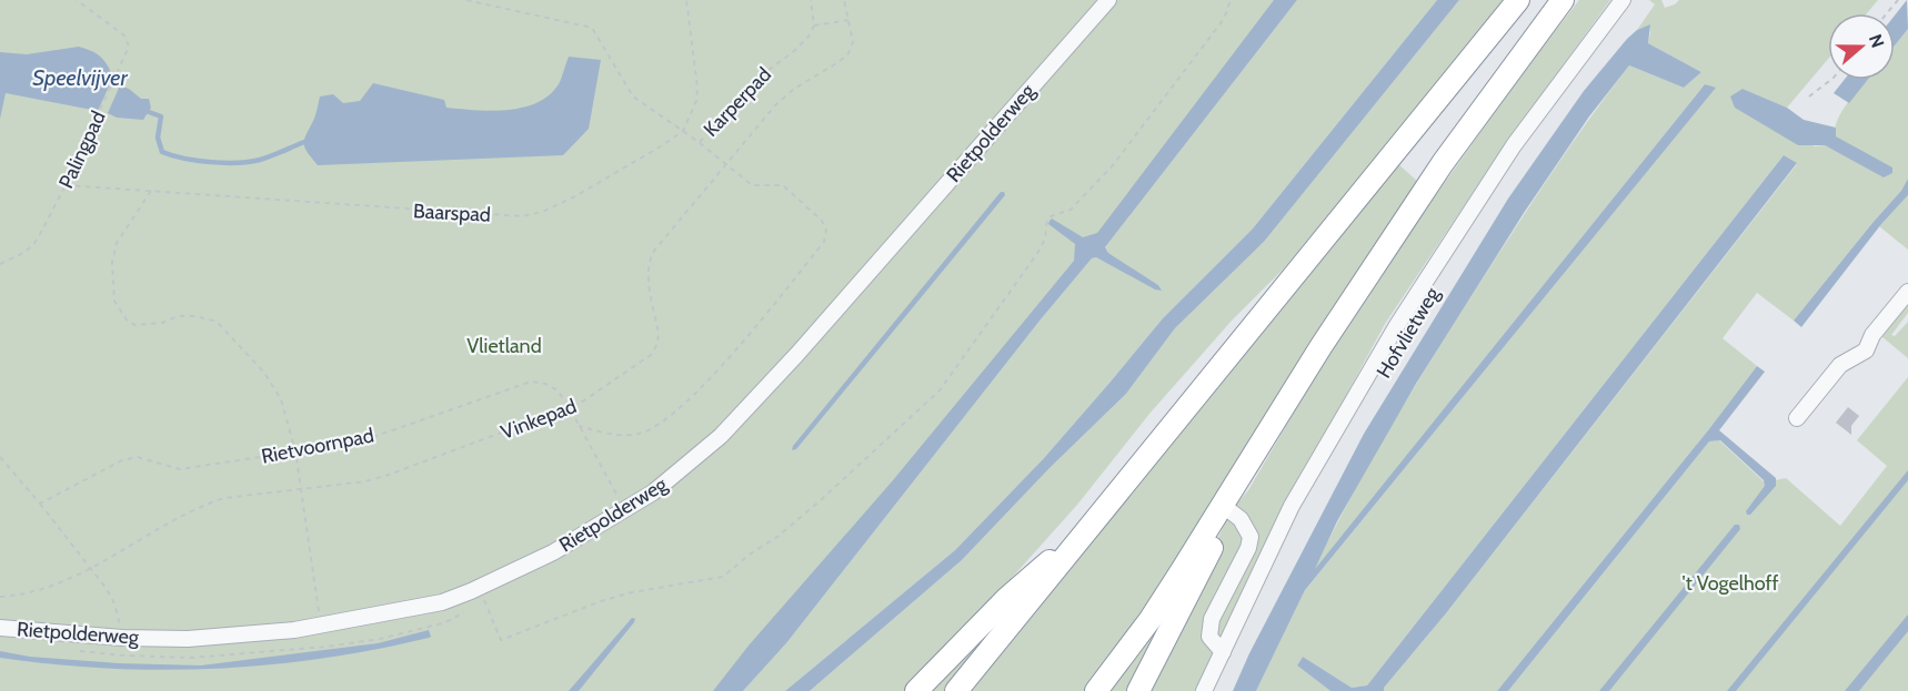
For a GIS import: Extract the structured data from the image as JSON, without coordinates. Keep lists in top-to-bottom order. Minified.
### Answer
{"streets":{"street":["Rietpolderweg","Hofvlietweg"],"path":["Karperpad","Palingpad","Baarspad","Vinkepad","Rietvoornpad"]},"crossings":[["Rietpolderweg","Rietvoornpad"],["Palingpad","Baarspad"],["Vinkepad","Rietvoornpad"]],"water":["Speelvijver"],"parks":["Vlietland","'t Vogelhoff"],"north":"right"}
